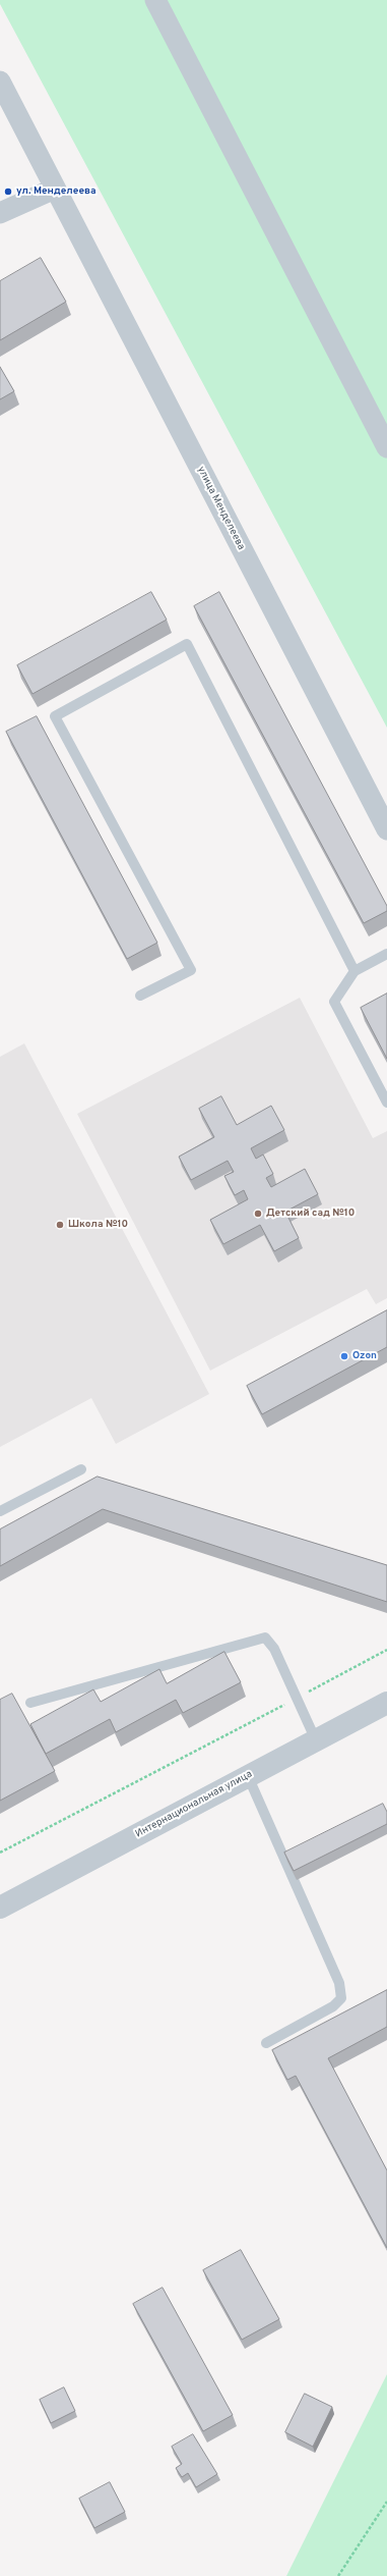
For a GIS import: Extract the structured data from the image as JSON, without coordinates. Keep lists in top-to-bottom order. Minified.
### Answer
{"streets":{"street":["улица Менделеева","Интернациональная улица"]},"places":["ул. Менделеева","Детский сад №10","Школа №10","Ozon"]}
